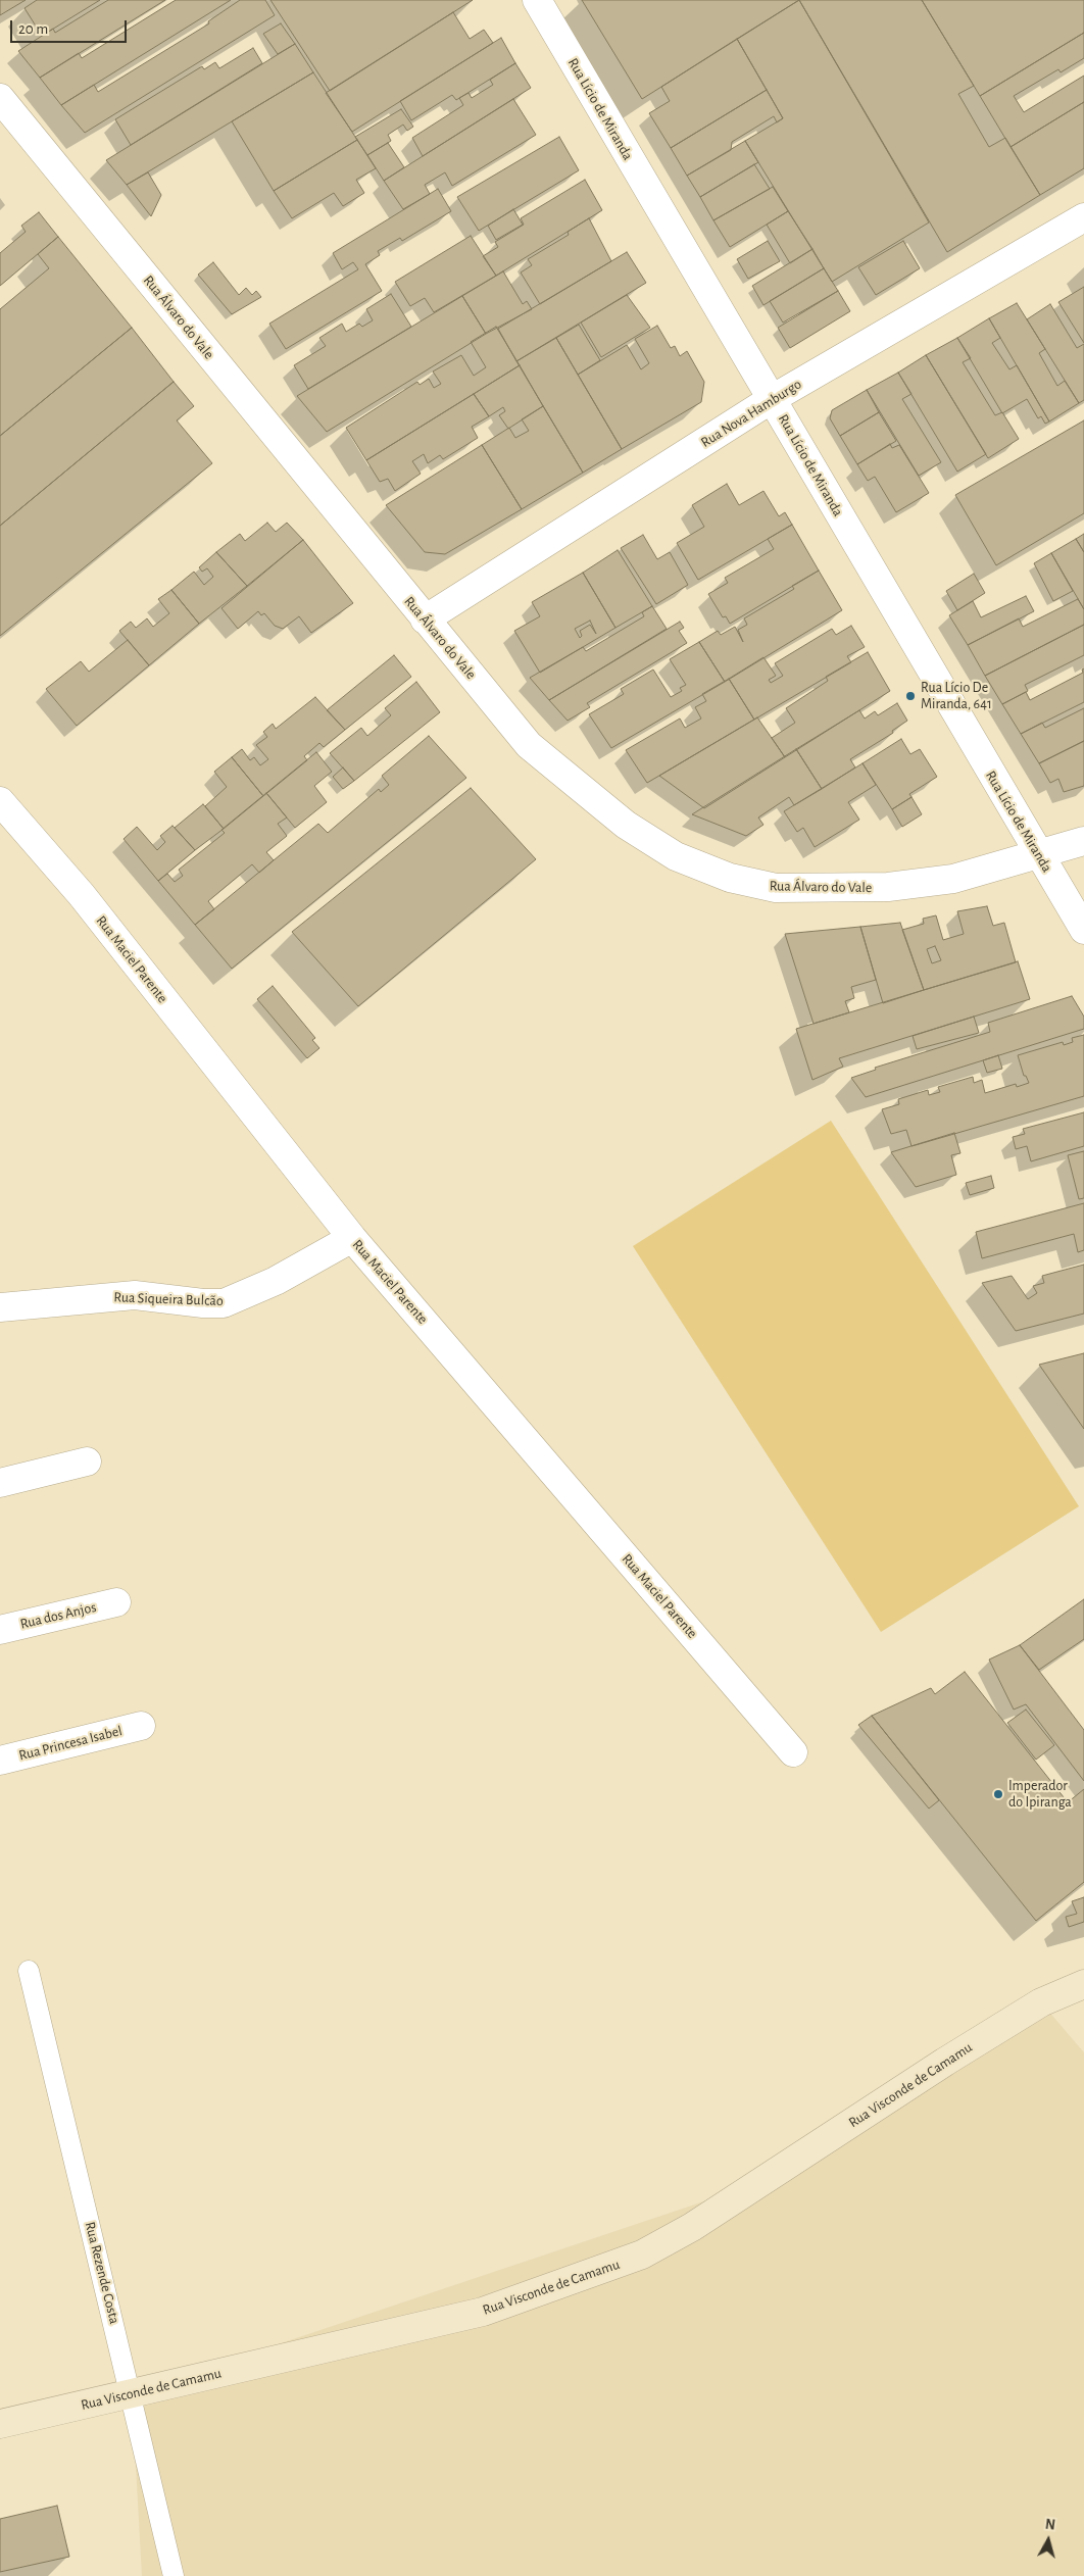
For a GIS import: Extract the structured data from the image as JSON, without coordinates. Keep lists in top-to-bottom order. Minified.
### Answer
{"streets":{"street":["Rua Lício de Miranda","Rua Álvaro do Vale","Rua Nova Hamburgo","Rua Maciel Parente","Rua Siqueira Bulcão","Rua dos Anjos","Rua Princesa Isabel","Rua Visconde de Camamu"],"lane":["Rua Rezende Costa"]},"crossings":[["Rua Lício de Miranda","Rua Álvaro do Vale"],["Rua Lício de Miranda","Rua Nova Hamburgo"],["Rua Álvaro do Vale","Rua Nova Hamburgo"],["Rua Maciel Parente","Rua Siqueira Bulcão"],["Rua Visconde de Camamu","Rua Rezende Costa"]],"places":["Rua Lício De Miranda, 641","Imperador do Ipiranga"],"scale_bar":"20 m","north":"top"}
